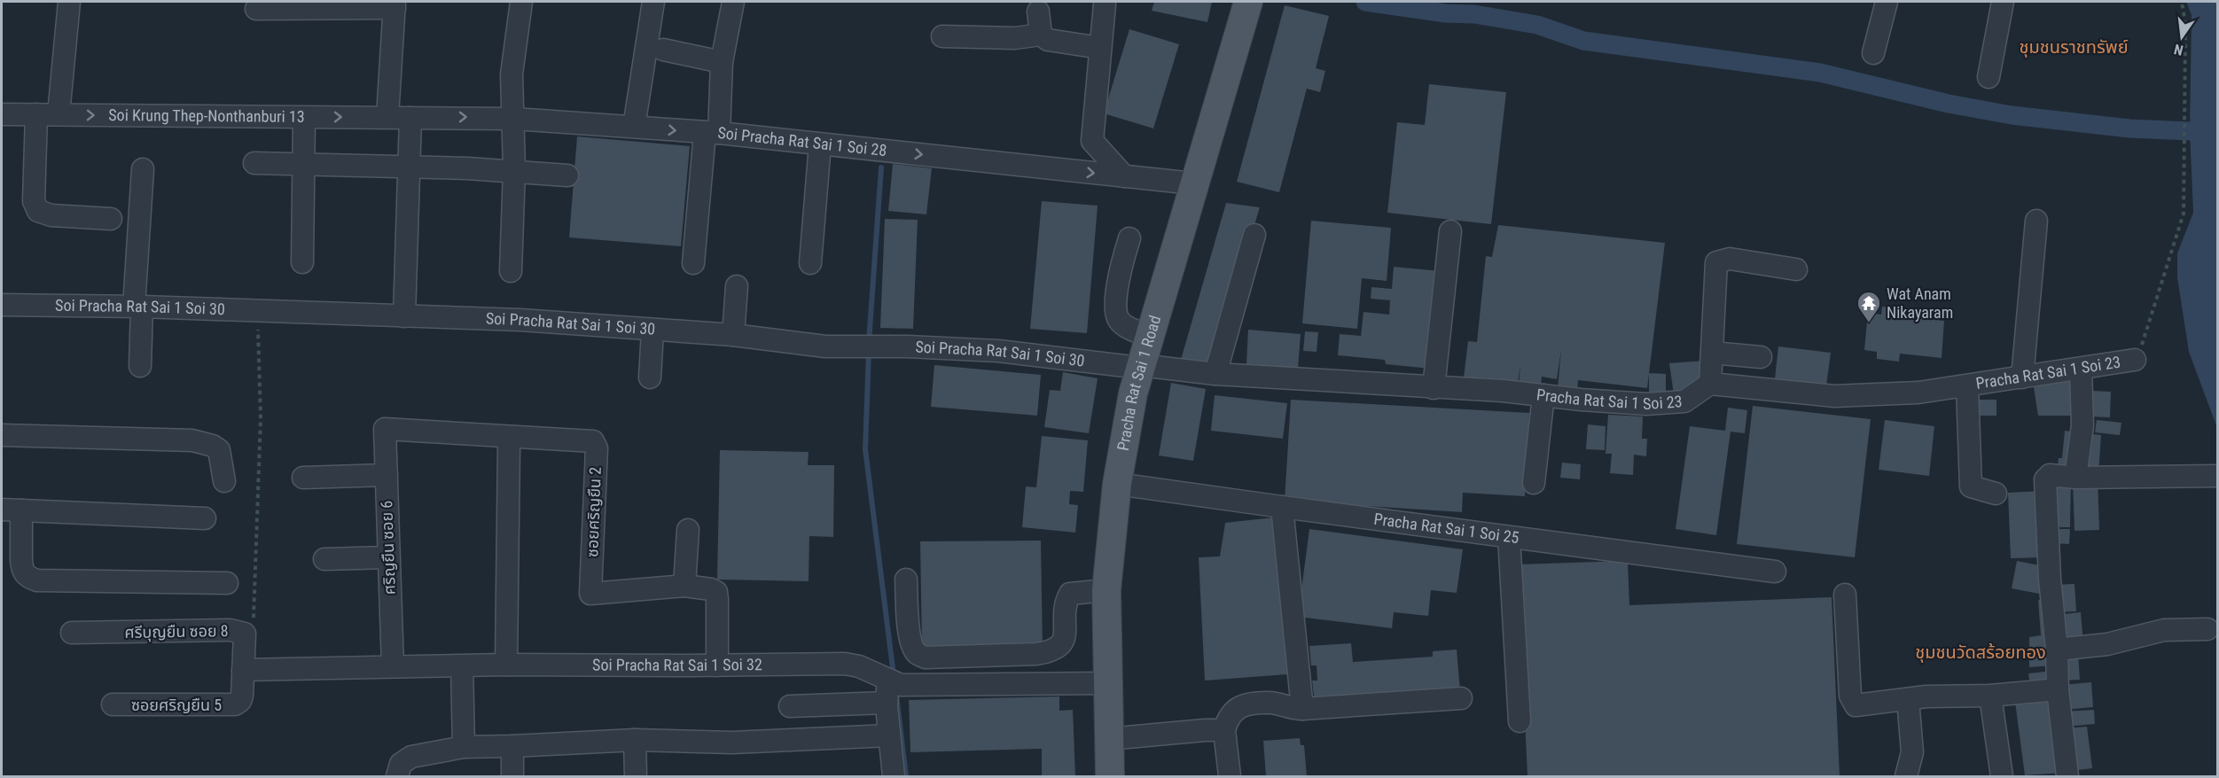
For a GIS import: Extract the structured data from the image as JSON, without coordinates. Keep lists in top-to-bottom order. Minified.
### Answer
{"streets":{"main road":["Pracha Rat Sai 1 Road"],"street":["Soi Krung Thep-Nonthanburi 13","Soi Pracha Rat Sai 1 Soi 28","Soi Pracha Rat Sai 1 Soi 30","Pracha Rat Sai 1 Soi 23","ซอยศริญยืน 2","Pracha Rat Sai 1 Soi 25","ศริญยืน ซอย 6","ศรีบุญยืน ซอย 8","Soi Pracha Rat Sai 1 Soi 32","ซอยศริญยืน 5"]},"crossings":[["Soi Krung Thep-Nonthanburi 13","Soi Pracha Rat Sai 1 Soi 28"],["Soi Pracha Rat Sai 1 Soi 28","Pracha Rat Sai 1 Road"],["Soi Pracha Rat Sai 1 Soi 30","Pracha Rat Sai 1 Soi 23"],["Soi Pracha Rat Sai 1 Soi 30","Pracha Rat Sai 1 Road"],["Pracha Rat Sai 1 Soi 23","Pracha Rat Sai 1 Road"],["Pracha Rat Sai 1 Road","Pracha Rat Sai 1 Soi 25"],["Pracha Rat Sai 1 Road","Soi Pracha Rat Sai 1 Soi 32"],["ซอยศริญยืน 2","ศริญยืน ซอย 6"],["ซอยศริญยืน 2","Soi Pracha Rat Sai 1 Soi 32"],["ศริญยืน ซอย 6","Soi Pracha Rat Sai 1 Soi 32"],["ศรีบุญยืน ซอย 8","Soi Pracha Rat Sai 1 Soi 32"],["ศรีบุญยืน ซอย 8","ซอยศริญยืน 5"],["Soi Pracha Rat Sai 1 Soi 32","ซอยศริญยืน 5"]],"districts":["ชุมชนราชทรัพย์","ชุมชนวัดสร้อยทอง"],"places":{"temple":["Wat Anam Nikayaram"]},"north":"bottom"}
